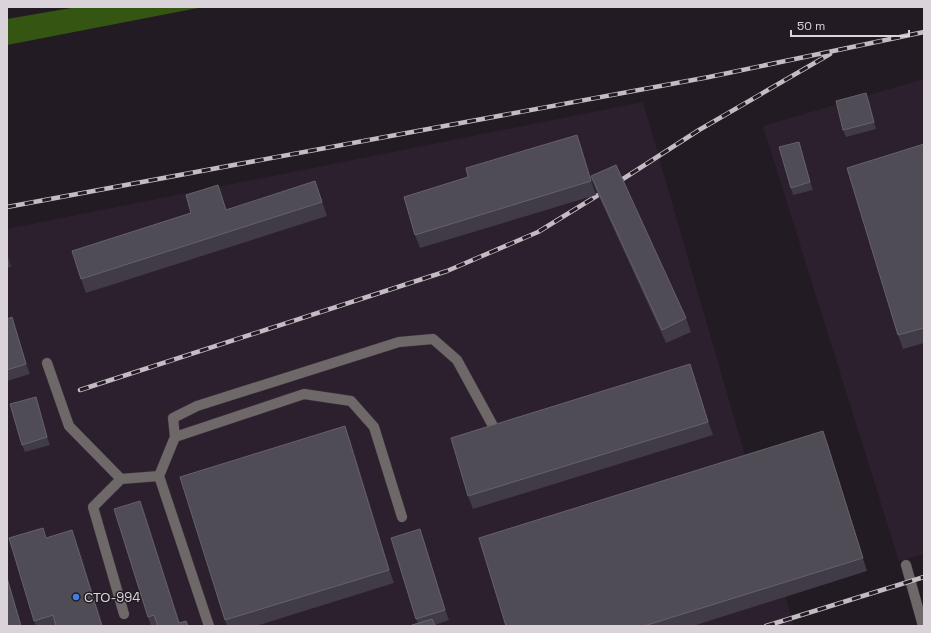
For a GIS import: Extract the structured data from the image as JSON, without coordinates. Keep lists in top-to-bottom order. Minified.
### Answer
{"places":["СТО-994"],"scale_bar":"50 m"}
